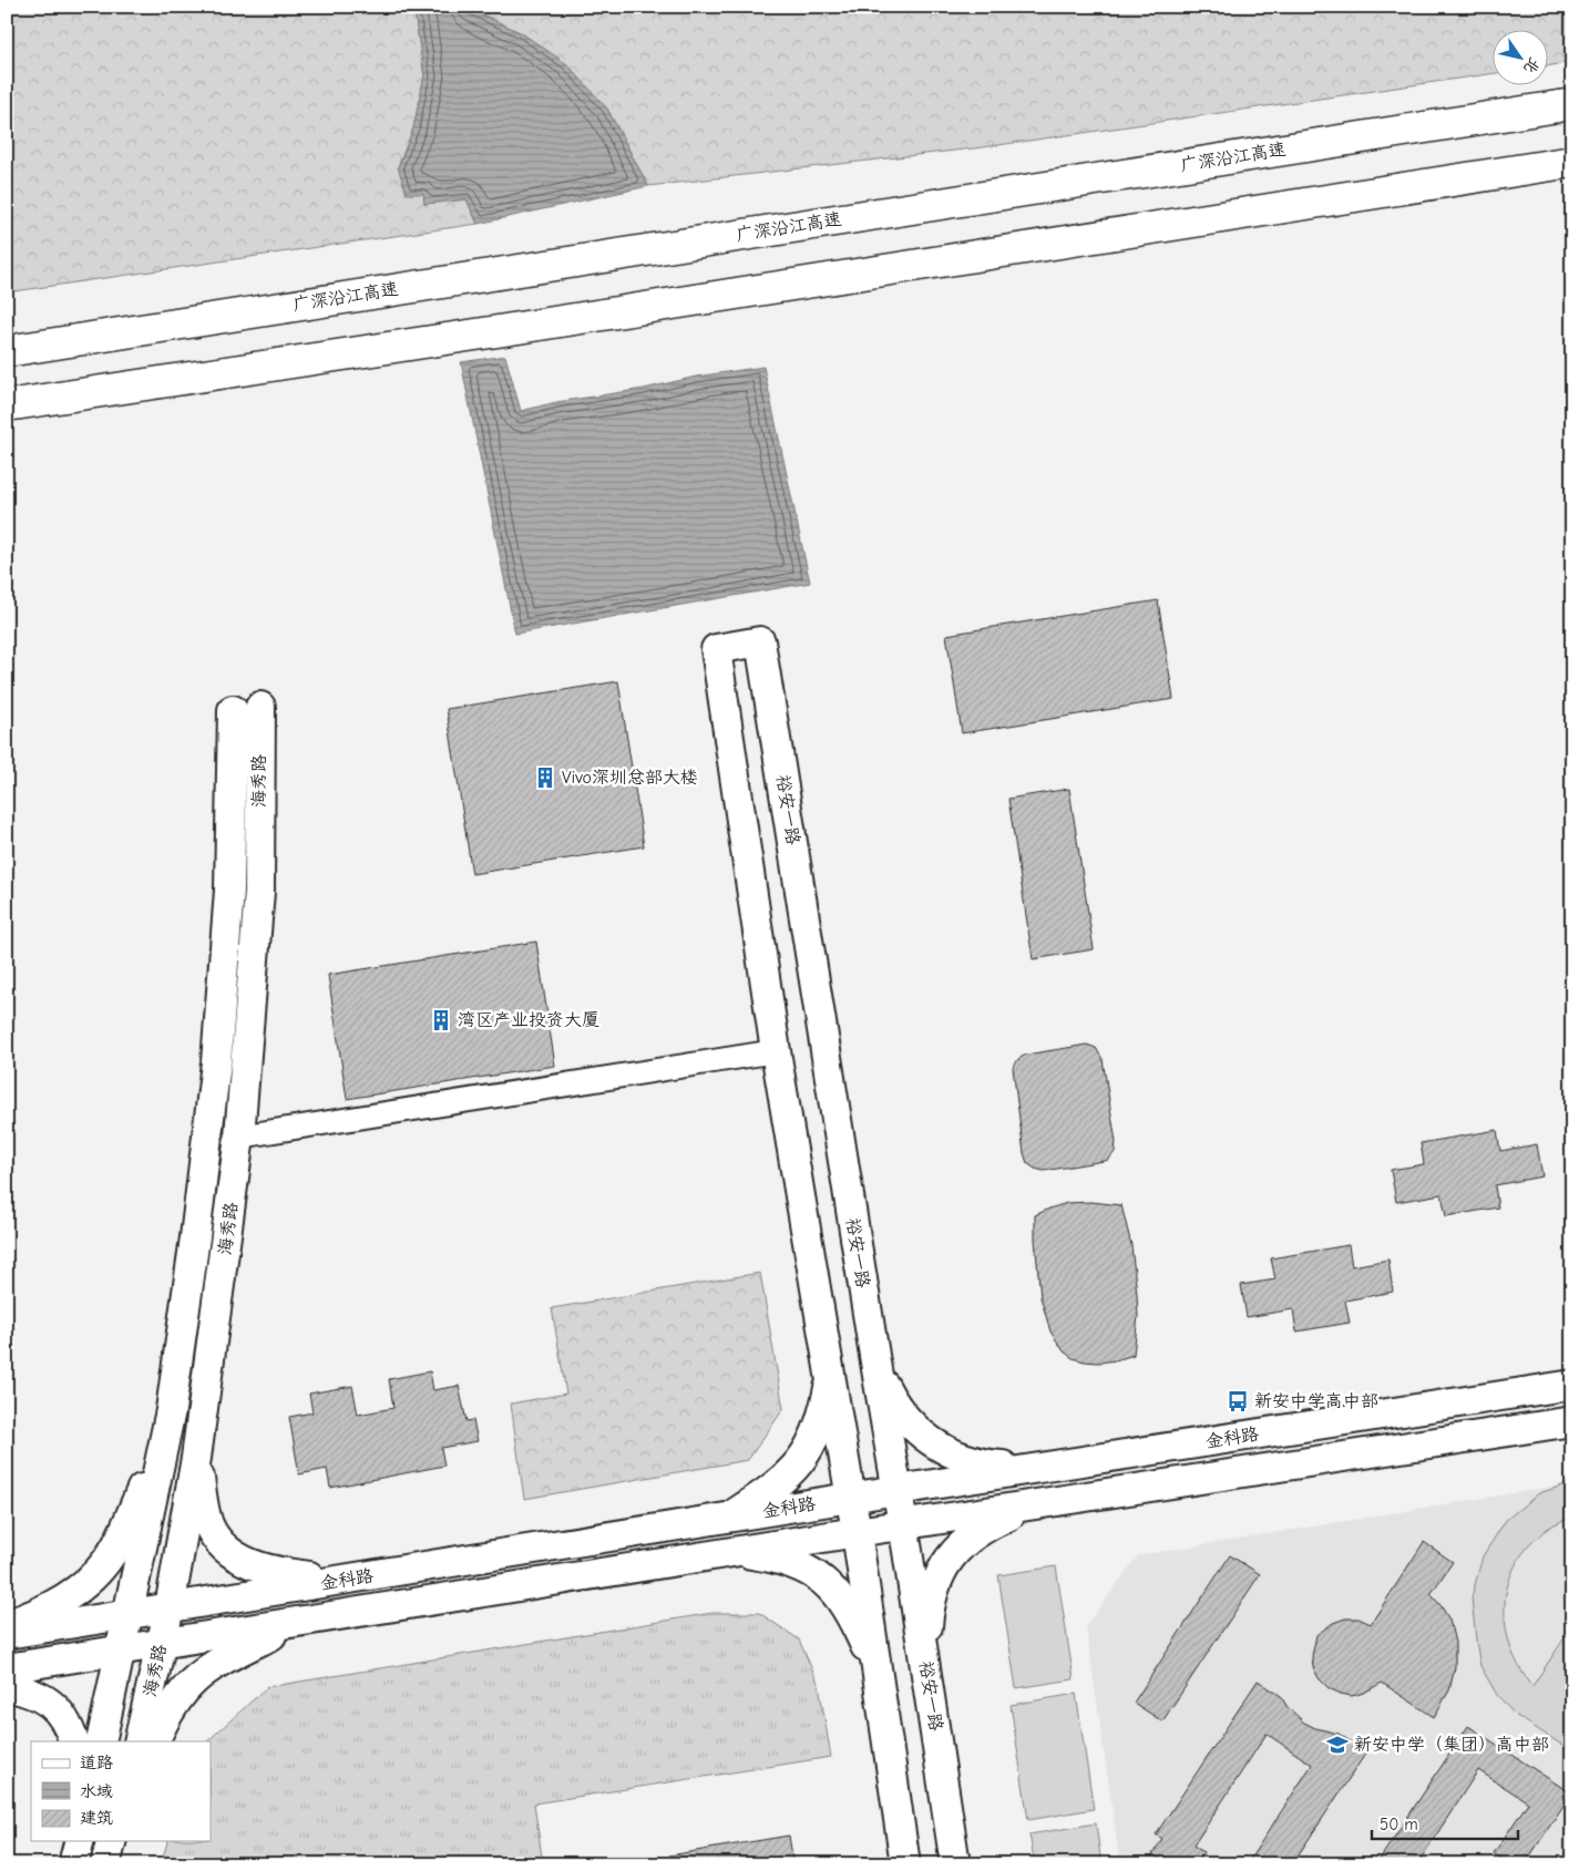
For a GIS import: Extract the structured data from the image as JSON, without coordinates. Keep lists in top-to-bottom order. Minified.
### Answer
{"streets":{"highway":["广深沿江高速"],"main road":["海秀路","裕安一路","金科路"]},"crossings":[["海秀路","金科路"],["裕安一路","金科路"]],"places":{"building":["Vivo深圳总部大楼","湾区产业投资大厦"],"bus stop":["新安中学高中部"],"school or university":["新安中学（集团）高中部"]},"legend":["道路","水域","建筑"],"scale_bar":"50 m","north":"bottom right"}
